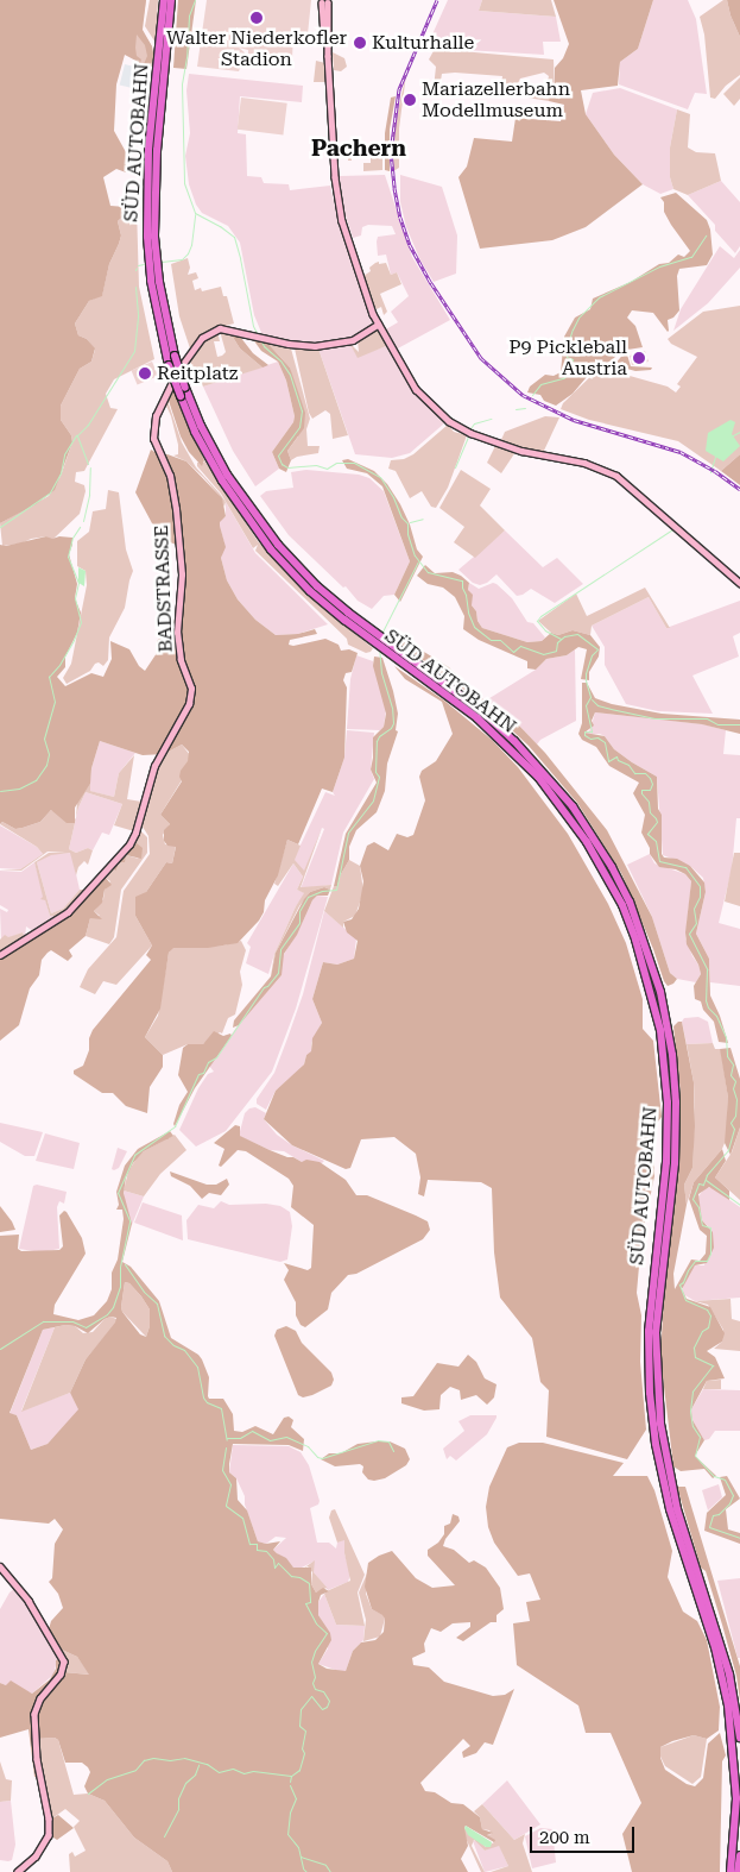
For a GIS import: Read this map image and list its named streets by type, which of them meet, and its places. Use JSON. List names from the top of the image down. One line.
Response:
{"streets":{"highway":["SÜD AUTOBAHN"],"street":["BADSTRASSE"]},"districts":["Pachern"],"places":["Walter Niederkofler Stadion","Kulturhalle","Mariazellerbahn Modellmuseum","P9 Pickleball Austria","Reitplatz"],"scale_bar":"200 m"}
